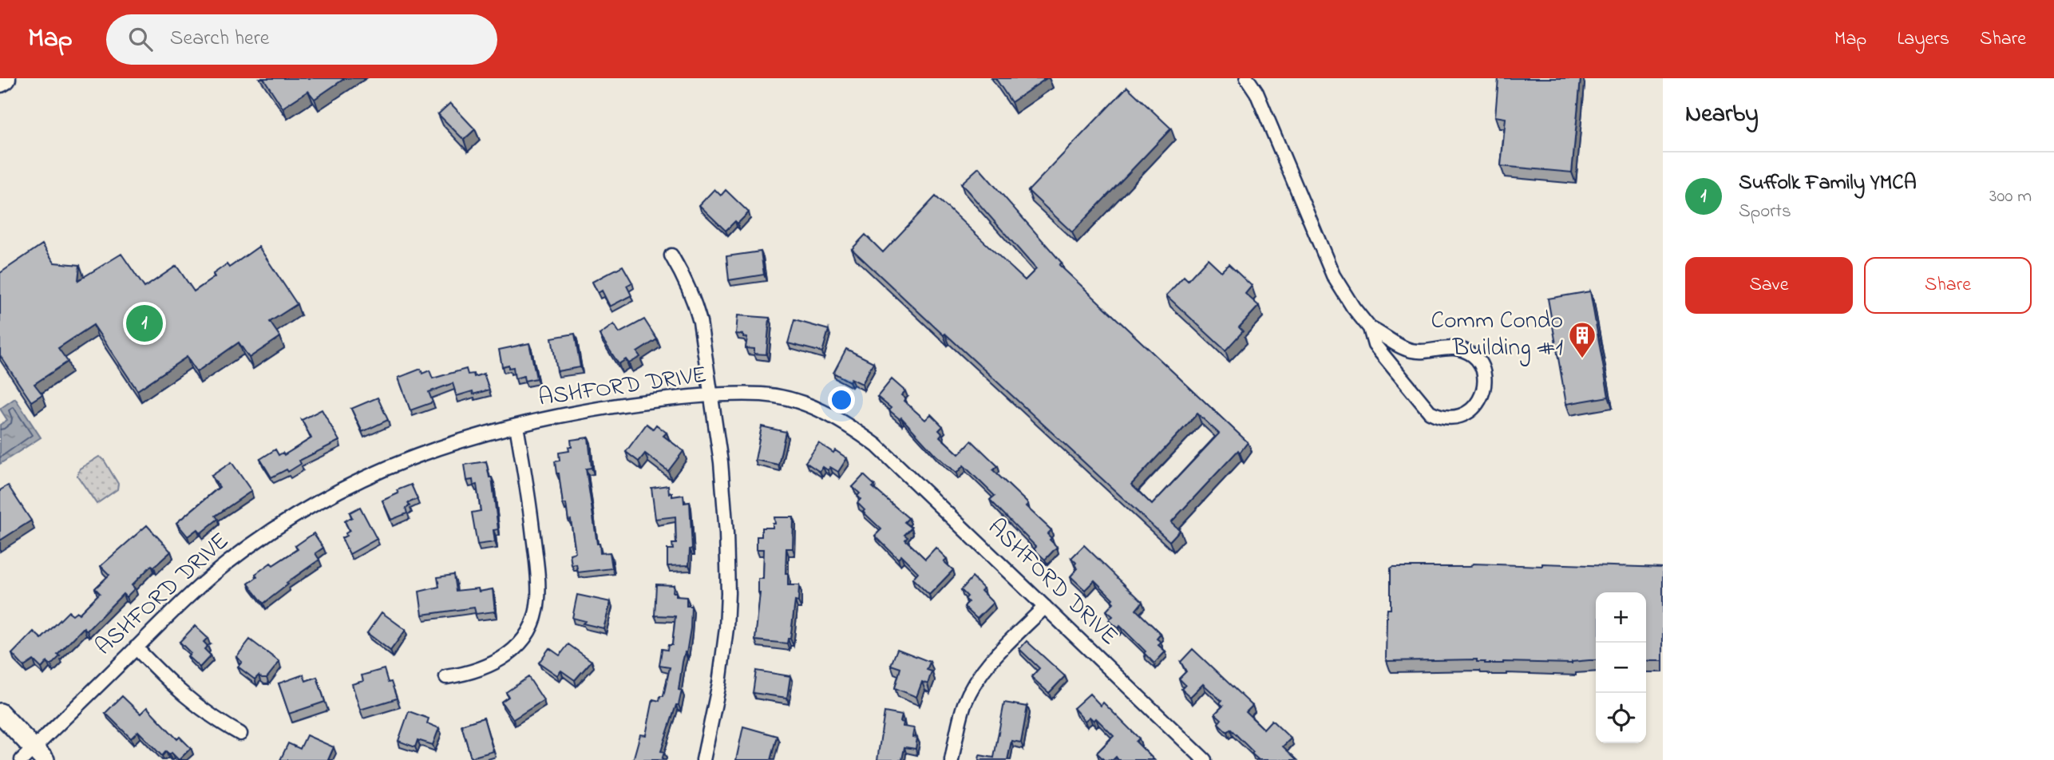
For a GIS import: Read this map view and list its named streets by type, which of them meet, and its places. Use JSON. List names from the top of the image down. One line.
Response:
{"streets":{"street":["ASHFORD DRIVE"]},"places":{"building":["Comm Condo Building #1"]},"page":{"header":"Map","search":"Search here","nav":["Map","Layers","Share"],"heading":"Nearby","list":[{"mark":"1","name":"Suffolk Family YMCA","note":"Sports","value":"300 m"}],"buttons":["Save","Share"],"pins":"1","map_buttons":["+","−"]}}
